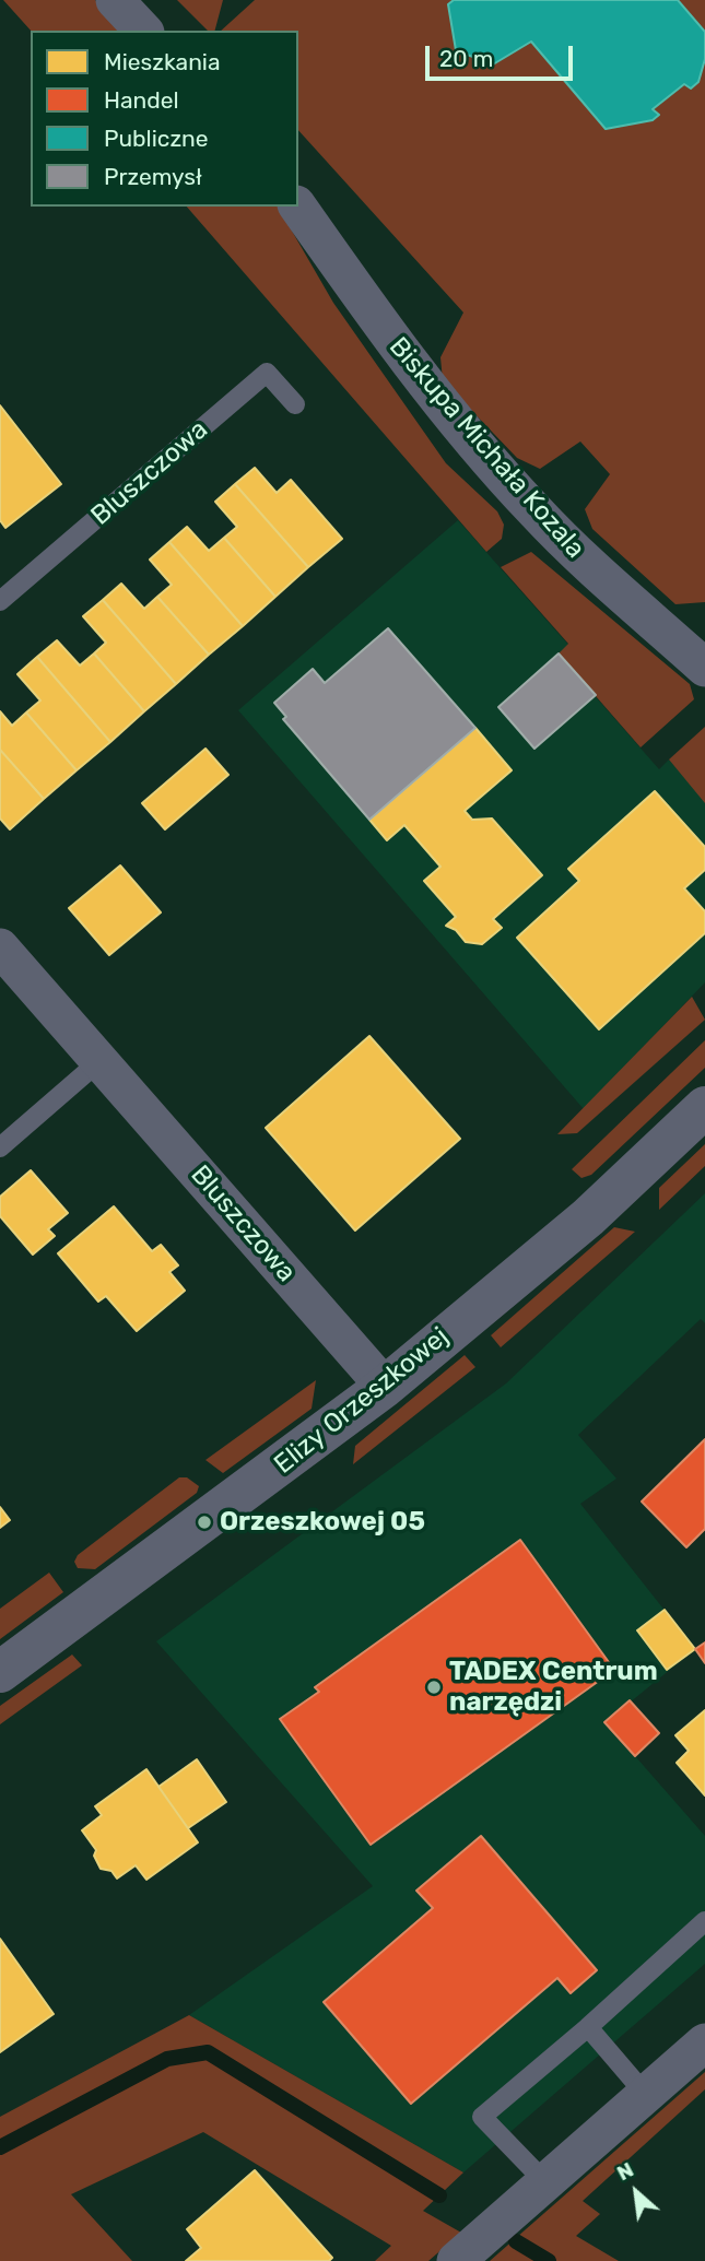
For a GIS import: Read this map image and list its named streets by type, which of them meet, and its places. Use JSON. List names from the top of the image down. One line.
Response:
{"streets":{"street":["Biskupa Michała Kozala","Bluszczowa","Elizy Orzeszkowej"]},"crossings":[["Bluszczowa","Elizy Orzeszkowej"]],"places":["Orzeszkowej 05","TADEX Centrum narzędzi"],"legend":["Mieszkania","Handel","Publiczne","Przemysł"],"scale_bar":"20 m","north":"top left"}
